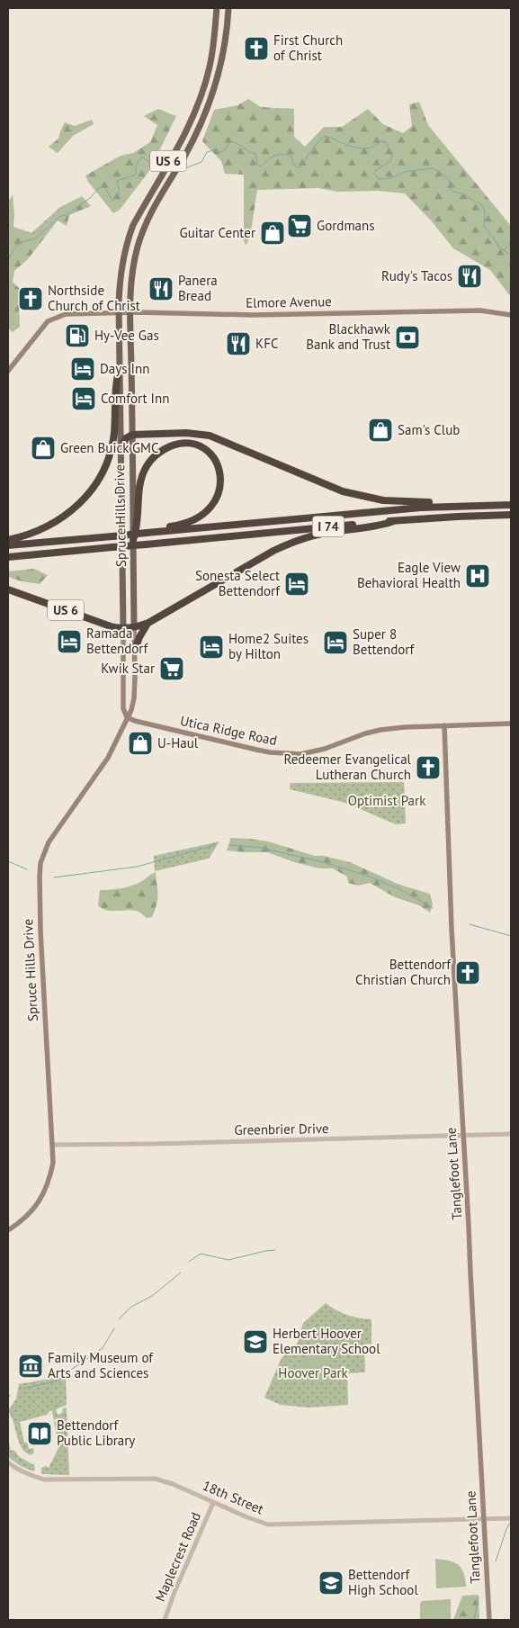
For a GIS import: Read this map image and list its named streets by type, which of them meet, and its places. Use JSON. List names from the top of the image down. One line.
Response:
{"streets":{"highway":["US 6","I 74"],"main road":["Elmore Avenue","Spruce Hills Drive","Utica Ridge Road","Tanglefoot Lane"],"street":["Greenbrier Drive","18th Street","Maplecrest Road"]},"crossings":[["US 6","Elmore Avenue"],["US 6","Spruce Hills Drive"],["Elmore Avenue","Spruce Hills Drive"],["Spruce Hills Drive","I 74"],["Spruce Hills Drive","Utica Ridge Road"],["Spruce Hills Drive","Greenbrier Drive"],["Utica Ridge Road","Tanglefoot Lane"],["Greenbrier Drive","Tanglefoot Lane"],["Tanglefoot Lane","18th Street"],["18th Street","Maplecrest Road"]],"parks":["Optimist Park","Hoover Park"],"places":{"church":["First Church of Christ","Northside Church of Christ","Redeemer Evangelical Lutheran Church","Bettendorf Christian Church"],"supermarket":["Gordmans","Kwik Star"],"shop":["Guitar Center","Sam's Club","Green Buick GMC","U-Haul"],"restaurant":["Rudy's Tacos","Panera Bread","KFC"],"fuel station":["Hy-Vee Gas"],"bank":["Blackhawk Bank and Trust"],"hotel":["Days Inn","Comfort Inn","Sonesta Select Bettendorf","Ramada Bettendorf","Super 8 Bettendorf","Home2 Suites by Hilton"],"hospital":["Eagle View Behavioral Health"],"school or university":["Herbert Hoover Elementary School","Bettendorf High School"],"museum":["Family Museum of Arts and Sciences"],"library":["Bettendorf Public Library"]}}
